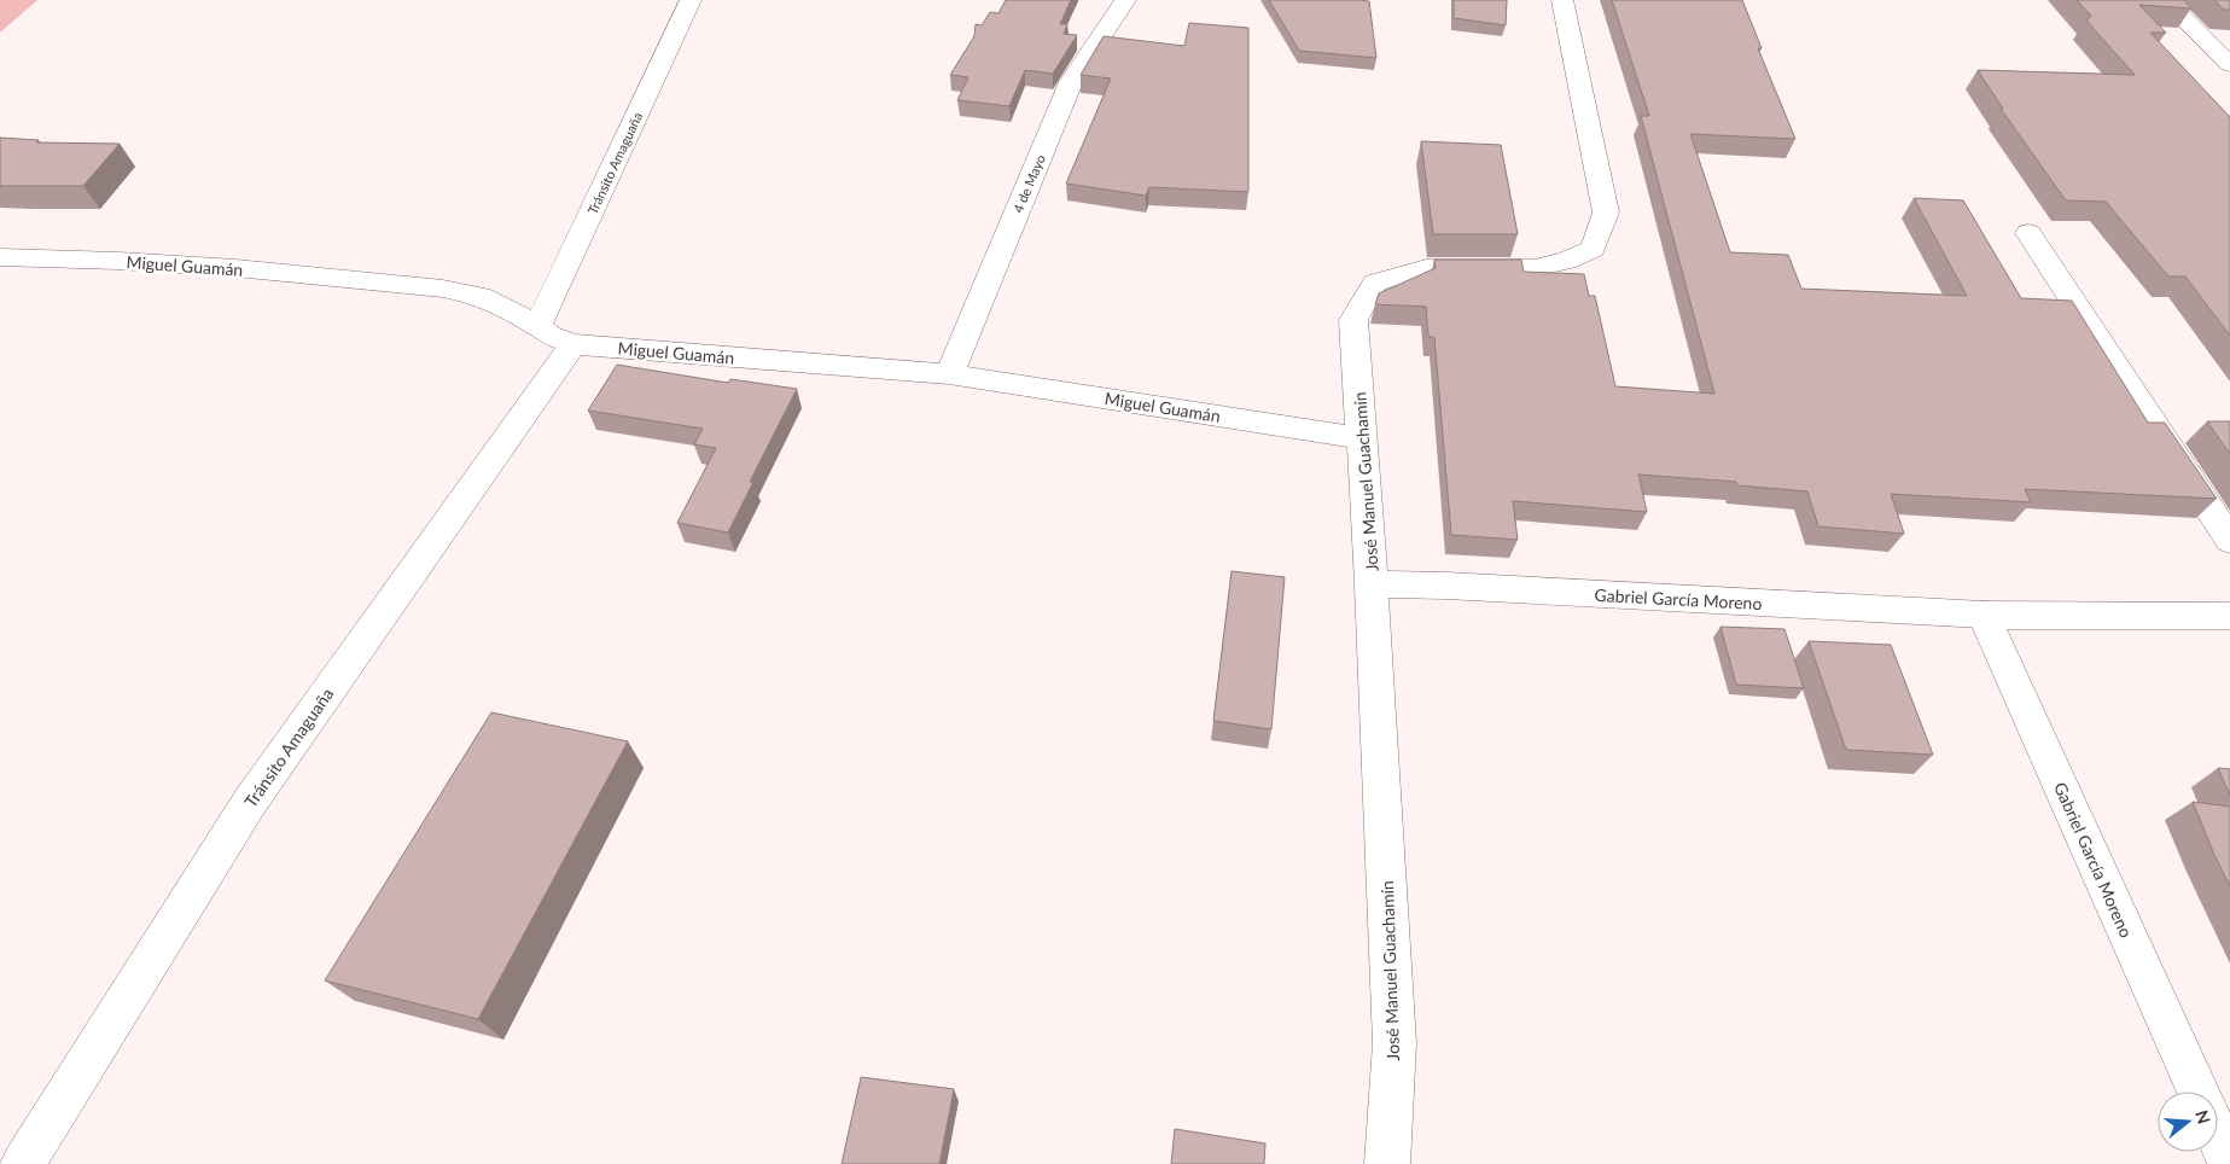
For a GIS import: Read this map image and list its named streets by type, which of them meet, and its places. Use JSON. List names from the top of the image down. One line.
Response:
{"streets":{"street":["Tránsito Amaguaña","4 de Mayo","Miguel Guamán","José Manuel Guachamín","Gabriel García Moreno"]},"crossings":[["Tránsito Amaguaña","Miguel Guamán"],["4 de Mayo","Miguel Guamán"],["Miguel Guamán","José Manuel Guachamín"],["José Manuel Guachamín","Gabriel García Moreno"]],"north":"right"}
